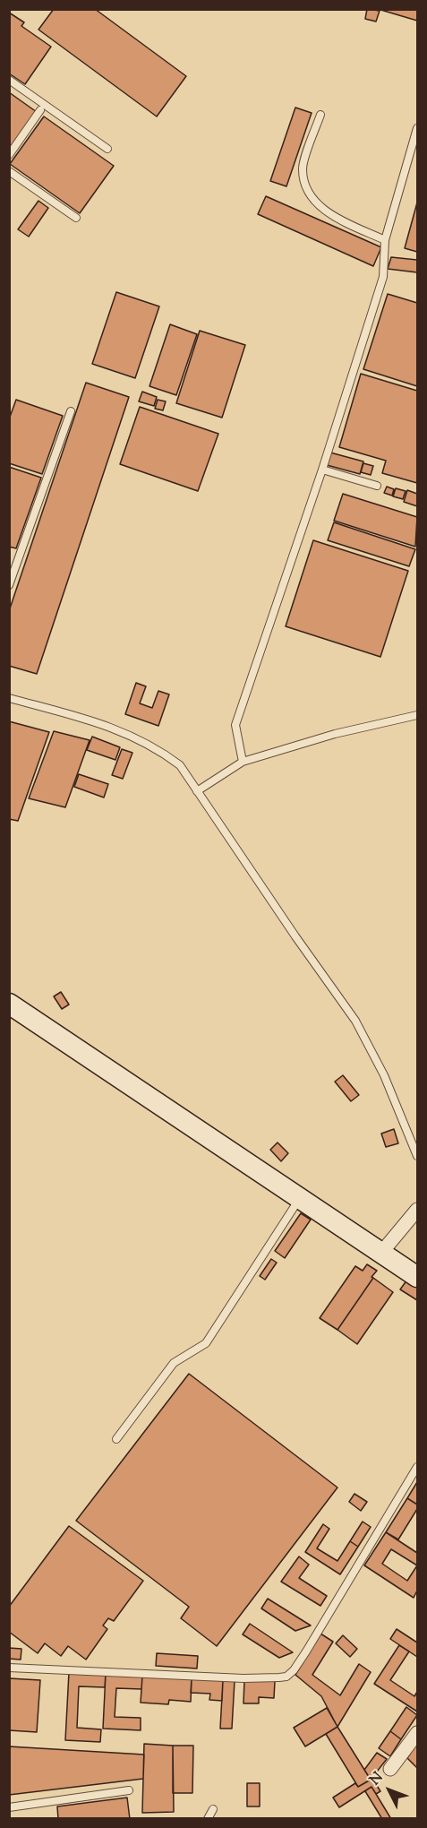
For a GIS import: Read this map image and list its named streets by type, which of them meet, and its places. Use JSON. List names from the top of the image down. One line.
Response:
{"north":"top left"}
